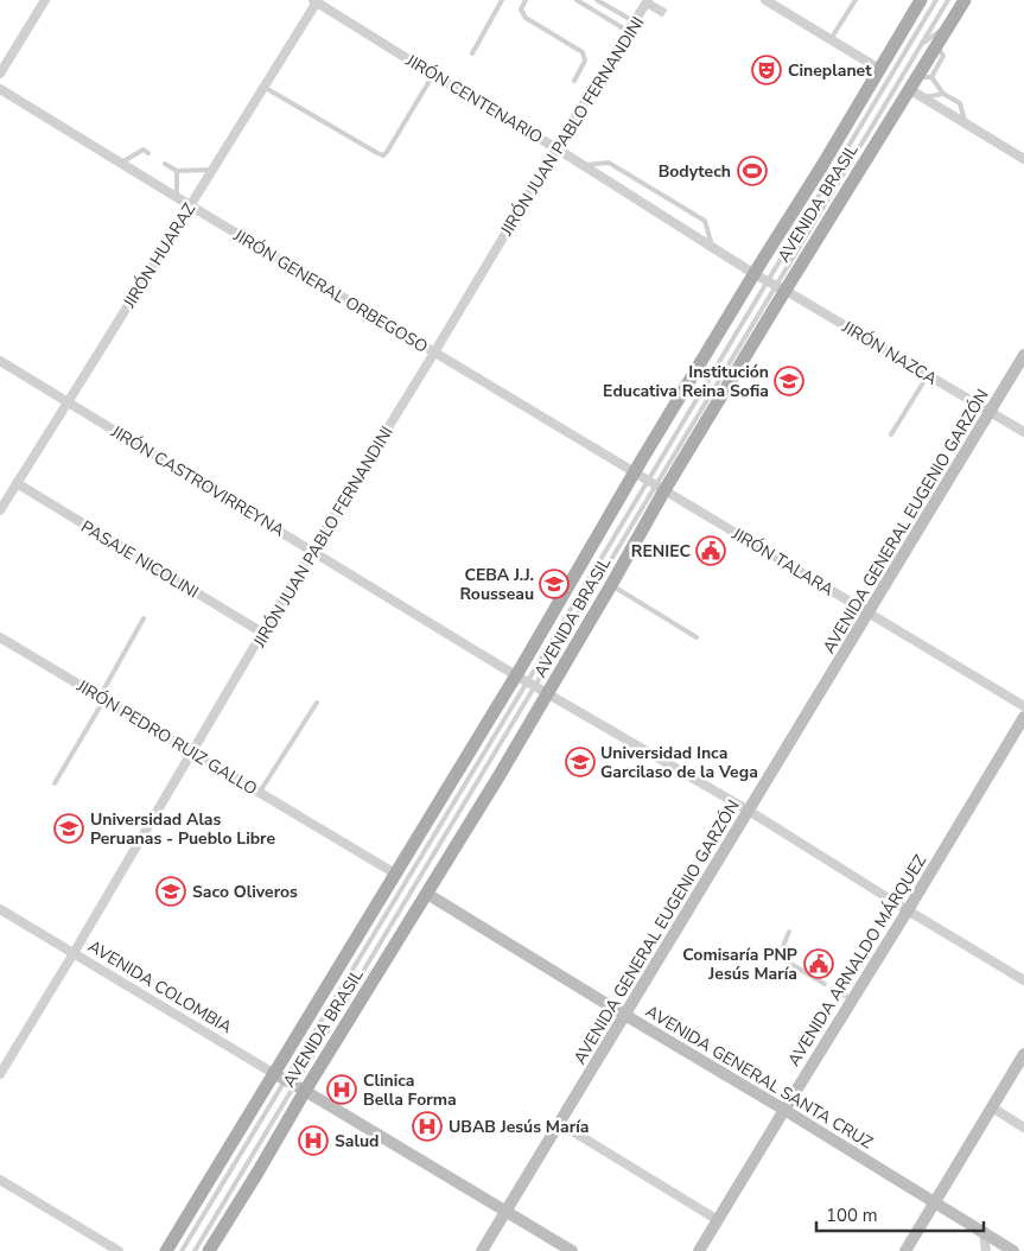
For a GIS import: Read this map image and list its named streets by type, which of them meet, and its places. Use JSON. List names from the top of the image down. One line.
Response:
{"streets":{"main road":["AVENIDA BRASIL"],"street":["JIRÓN CENTENARIO","JIRÓN JUAN PABLO FERNANDINI","JIRÓN HUARAZ","JIRÓN GENERAL ORBEGOSO","JIRÓN NAZCA","JIRÓN CASTROVIRREYNA","AVENIDA GENERAL EUGENIO GARZÓN","PASAJE NICOLINI","JIRÓN TALARA","JIRÓN PEDRO RUIZ GALLO","AVENIDA ARNALDO MÁRQUEZ","AVENIDA COLOMBIA","AVENIDA GENERAL SANTA CRUZ"]},"crossings":[["JIRÓN CENTENARIO","JIRÓN JUAN PABLO FERNANDINI"],["JIRÓN CENTENARIO","AVENIDA BRASIL"],["JIRÓN CENTENARIO","JIRÓN HUARAZ"],["JIRÓN CENTENARIO","JIRÓN NAZCA"],["JIRÓN JUAN PABLO FERNANDINI","JIRÓN GENERAL ORBEGOSO"],["JIRÓN JUAN PABLO FERNANDINI","JIRÓN CASTROVIRREYNA"],["JIRÓN JUAN PABLO FERNANDINI","PASAJE NICOLINI"],["JIRÓN JUAN PABLO FERNANDINI","JIRÓN PEDRO RUIZ GALLO"],["JIRÓN JUAN PABLO FERNANDINI","AVENIDA COLOMBIA"],["AVENIDA BRASIL","JIRÓN GENERAL ORBEGOSO"],["AVENIDA BRASIL","JIRÓN NAZCA"],["AVENIDA BRASIL","JIRÓN CASTROVIRREYNA"],["AVENIDA BRASIL","JIRÓN TALARA"],["AVENIDA BRASIL","JIRÓN PEDRO RUIZ GALLO"],["AVENIDA BRASIL","AVENIDA COLOMBIA"],["AVENIDA BRASIL","AVENIDA GENERAL SANTA CRUZ"],["JIRÓN HUARAZ","JIRÓN GENERAL ORBEGOSO"],["JIRÓN HUARAZ","JIRÓN CASTROVIRREYNA"],["JIRÓN HUARAZ","PASAJE NICOLINI"],["JIRÓN GENERAL ORBEGOSO","JIRÓN TALARA"],["JIRÓN NAZCA","AVENIDA GENERAL EUGENIO GARZÓN"],["JIRÓN CASTROVIRREYNA","AVENIDA GENERAL EUGENIO GARZÓN"],["JIRÓN CASTROVIRREYNA","AVENIDA ARNALDO MÁRQUEZ"],["AVENIDA GENERAL EUGENIO GARZÓN","JIRÓN TALARA"],["AVENIDA GENERAL EUGENIO GARZÓN","AVENIDA GENERAL SANTA CRUZ"],["AVENIDA ARNALDO MÁRQUEZ","AVENIDA GENERAL SANTA CRUZ"]],"places":{"theatre":["Cineplanet"],"sports":["Bodytech"],"school or university":["Institución Educativa Reina Sofia","CEBA J.J. Rousseau","Universidad Inca Garcilaso de la Vega","Universidad Alas Peruanas - Pueblo Libre","Saco Oliveros"],"public building":["RENIEC","Comisaría PNP Jesús María"],"hospital":["Clinica Bella Forma","UBAB Jesús María","Salud"]},"scale_bar":"100 m"}
